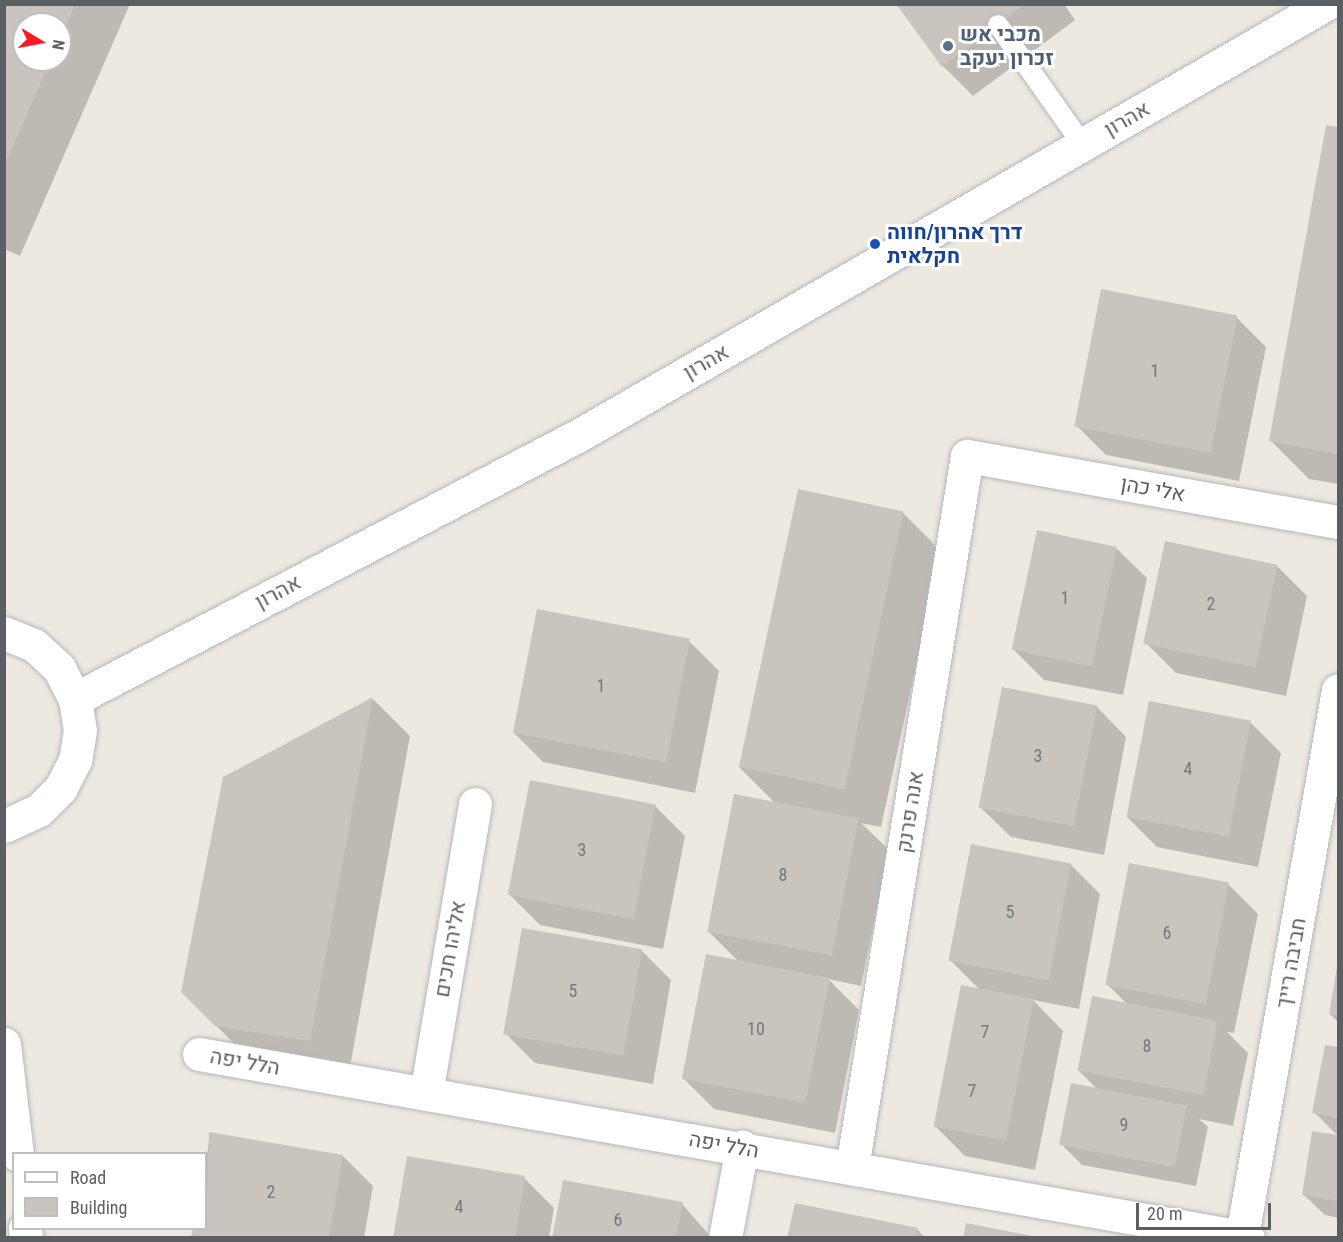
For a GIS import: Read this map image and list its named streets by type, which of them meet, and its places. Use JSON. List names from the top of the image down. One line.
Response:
{"streets":{"street":["אהרון","אלי כהן","אנה פרנק","אליהו חכים","חביבה רייך","הלל יפה"]},"crossings":[["אלי כהן","אנה פרנק"],["אנה פרנק","הלל יפה"],["אליהו חכים","הלל יפה"],["חביבה רייך","הלל יפה"]],"places":["מכבי אש זכרון יעקב","דרך אהרון/חווה חקלאית"],"house_numbers":["1","1","2","1","3","4","3","8","5","6","5","10","7","8","7","9","2","4","6"],"legend":["Road","Building"],"scale_bar":"20 m","north":"right"}
